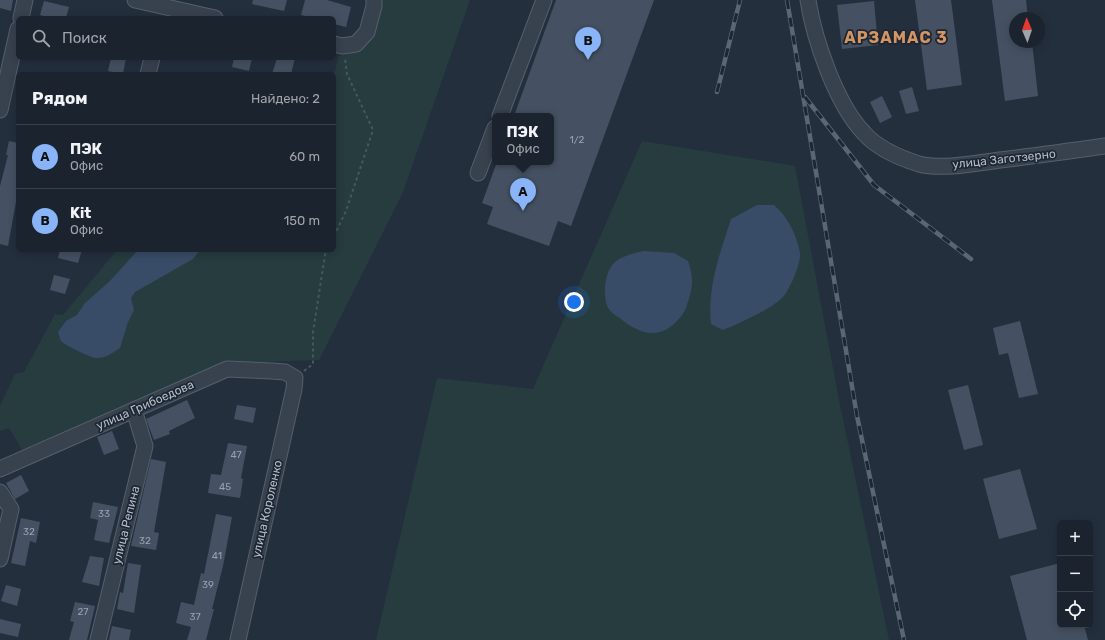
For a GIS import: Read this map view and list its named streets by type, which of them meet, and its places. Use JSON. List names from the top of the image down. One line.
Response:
{"streets":{"street":["улица Заготзерно","улица Грибоедова","улица Короленко","улица Репина"]},"crossings":[["улица Грибоедова","улица Короленко"],["улица Грибоедова","улица Репина"]],"districts":["АРЗАМАС 3"],"house_numbers":["1/2","47","45","33","32","32","41","39","27","37"],"north":"top","page":{"search":"Поиск","pins":["B","A"],"heading":["Рядом","Найдено: 2"],"popup":["ПЭК","Офис"],"list":[{"mark":"A","name":"ПЭК","note":"Офис","value":"60 m"},{"mark":"B","name":"Kit","note":"Офис","value":"150 m"}],"map_buttons":["+","−"]}}
